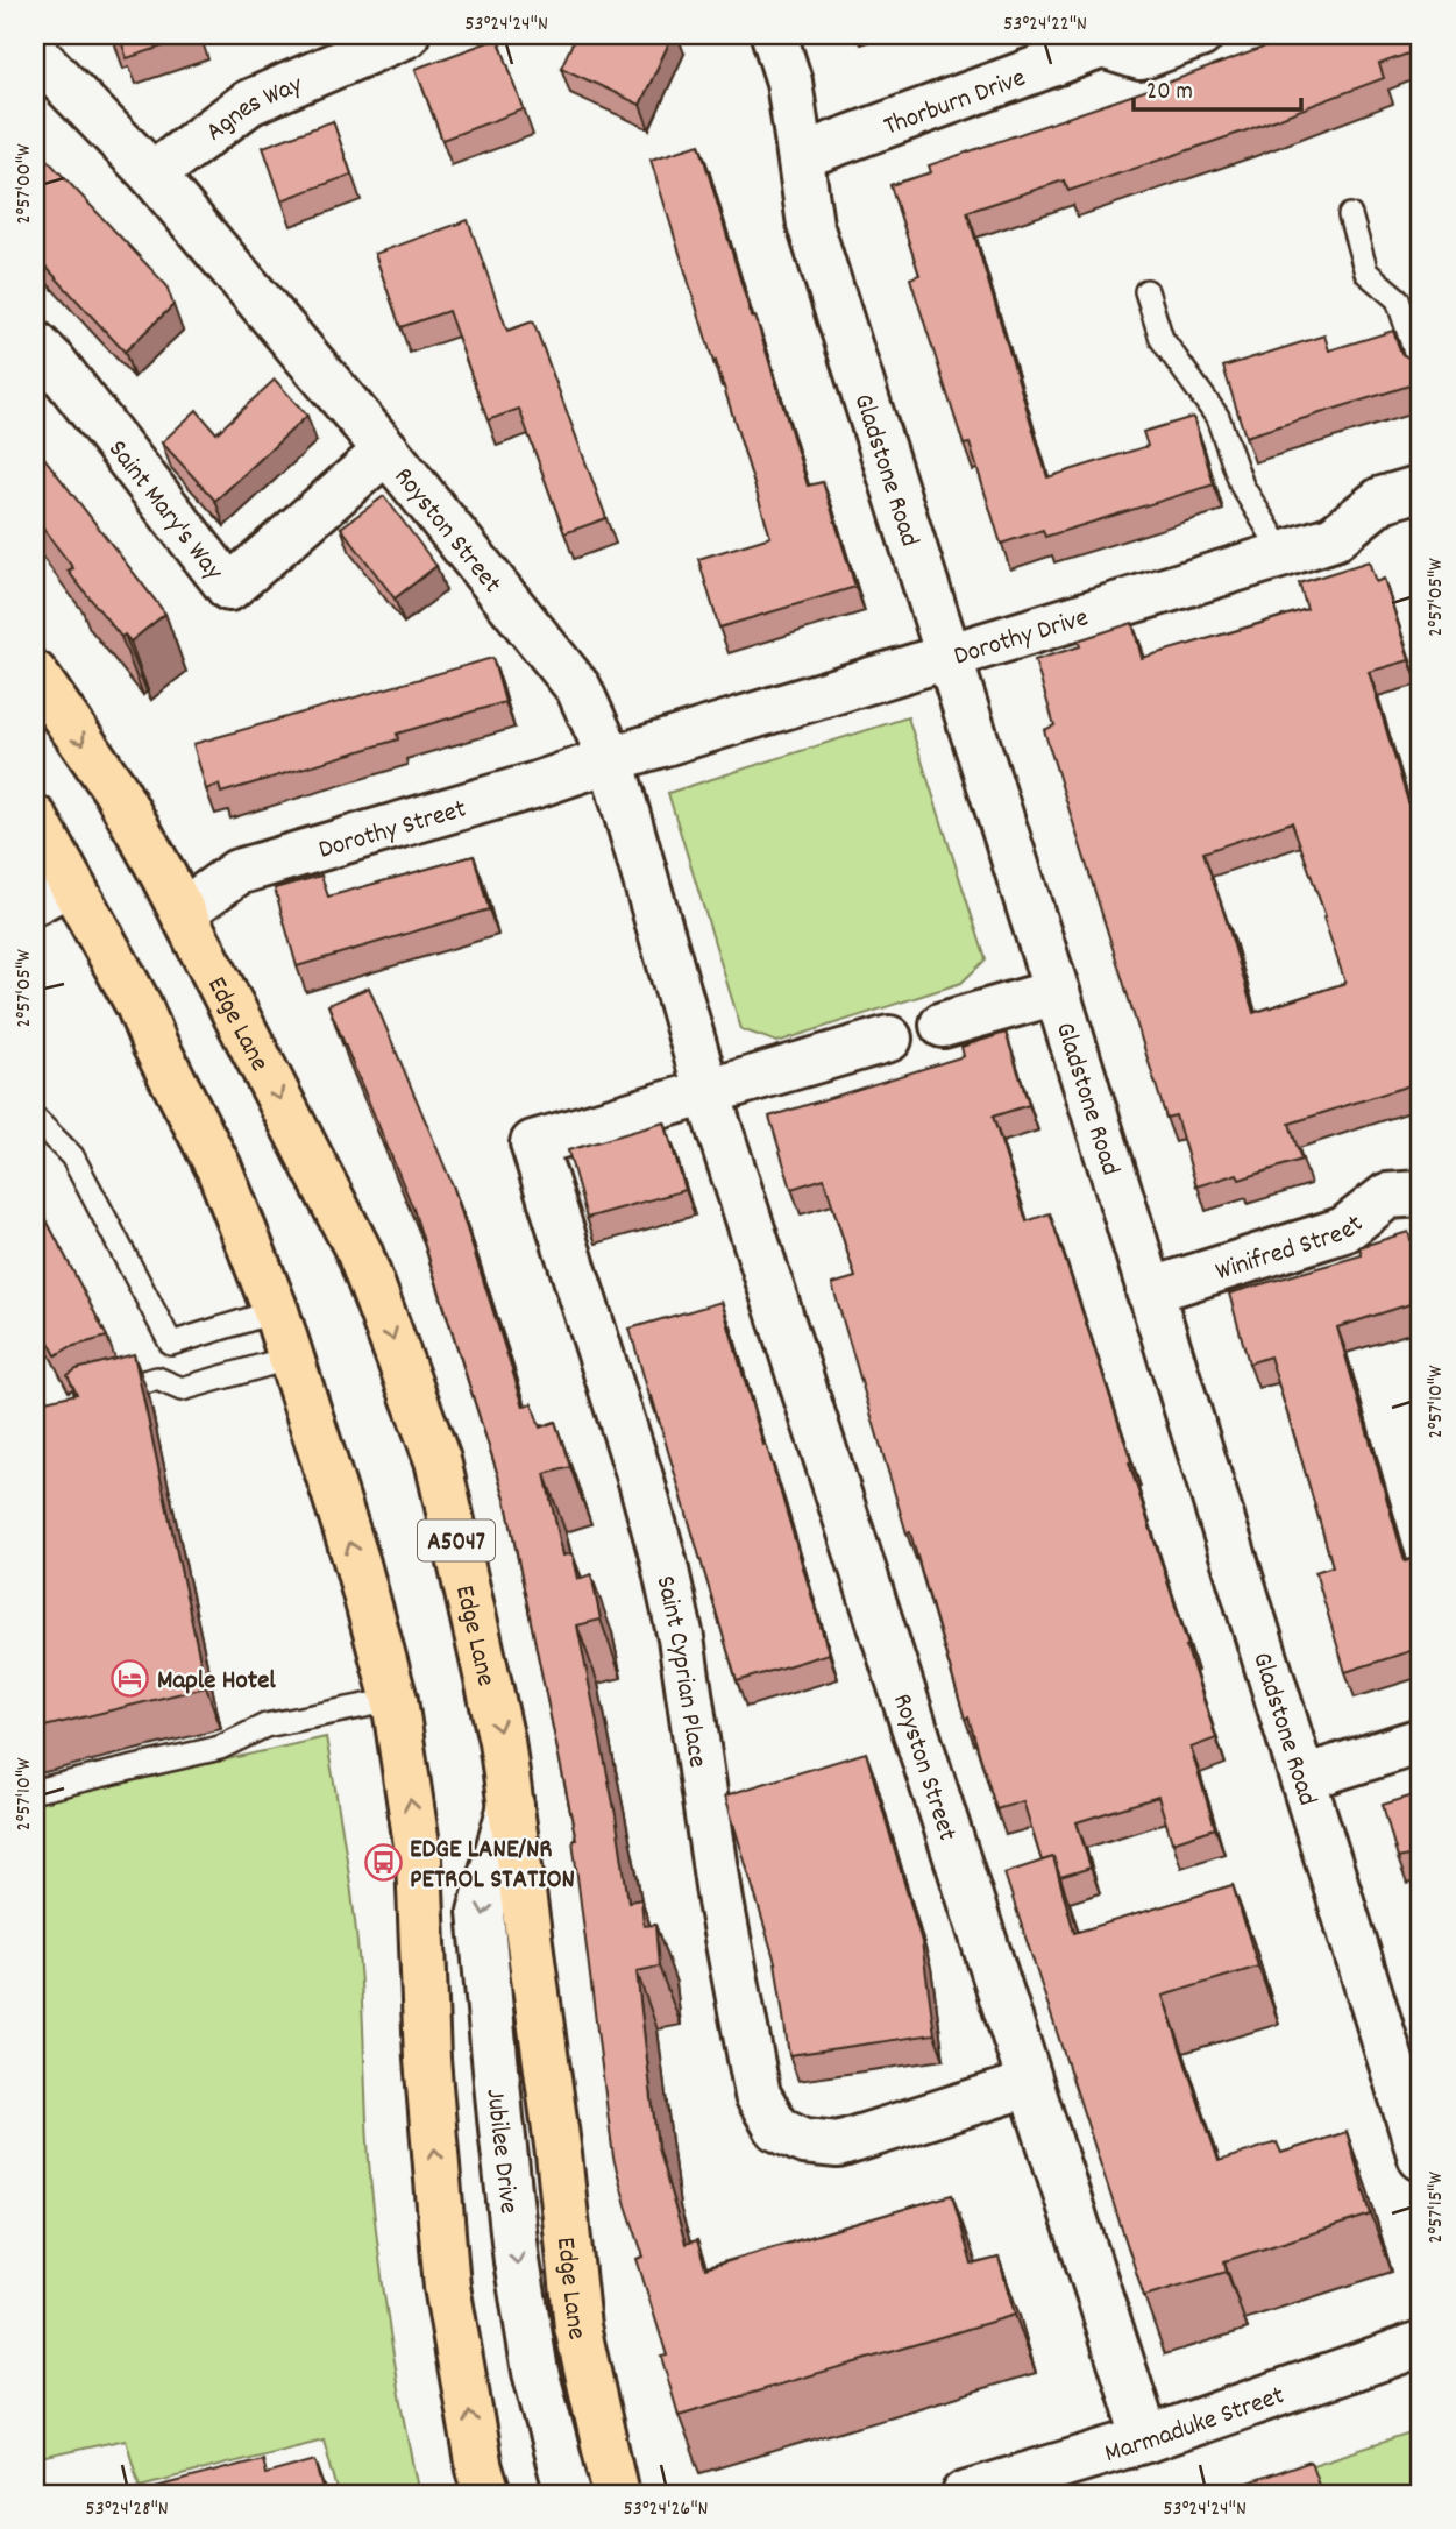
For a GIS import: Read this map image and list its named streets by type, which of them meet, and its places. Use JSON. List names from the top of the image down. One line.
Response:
{"streets":{"highway":["Edge Lane","A5047"],"street":["Thorburn Drive","Agnes Way","Gladstone Road","Saint Mary's Way","Royston Street","Dorothy Drive","Dorothy Street","Winifred Street","Saint Cyprian Place","Jubilee Drive","Marmaduke Street"]},"crossings":[["Thorburn Drive","Gladstone Road"],["Agnes Way","Royston Street"],["Gladstone Road","Dorothy Drive"],["Gladstone Road","Winifred Street"],["Saint Mary's Way","Royston Street"],["Royston Street","Dorothy Drive"],["Royston Street","Dorothy Street"],["Royston Street","Saint Cyprian Place"],["Royston Street","Marmaduke Street"],["Dorothy Drive","Dorothy Street"],["Dorothy Street","Edge Lane"],["Edge Lane","Jubilee Drive"]],"one_way":["Jubilee Drive"],"places":{"hotel":["Maple Hotel"],"bus stop":["EDGE LANE/NR PETROL STATION"]},"scale_bar":"20 m","coordinates":["53°24'24\"N","53°24'22\"N","2°57'00\"W","2°57'05\"W","2°57'10\"W","2°57'15\"W","53°24'28\"N","53°24'26\"N"]}
